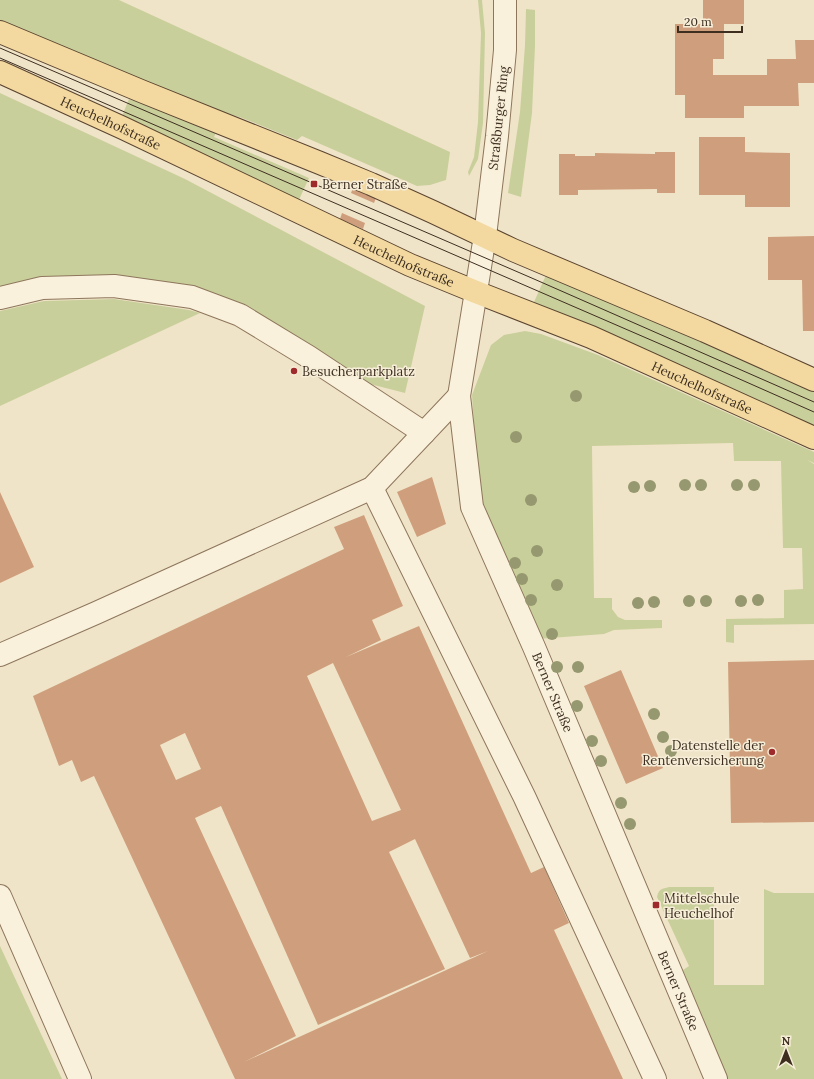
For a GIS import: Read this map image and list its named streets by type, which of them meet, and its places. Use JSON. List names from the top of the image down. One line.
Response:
{"streets":{"main road":["Heuchelhofstraße"],"street":["Straßburger Ring","Berner Straße"]},"crossings":[["Straßburger Ring","Heuchelhofstraße"],["Straßburger Ring","Berner Straße"],["Heuchelhofstraße","Berner Straße"]],"places":{"transit":["Berner Straße","Mittelschule Heuchelhof"],"other":["Besucherparkplatz","Datenstelle der Rentenversicherung"]},"scale_bar":"20 m","north":"top"}
